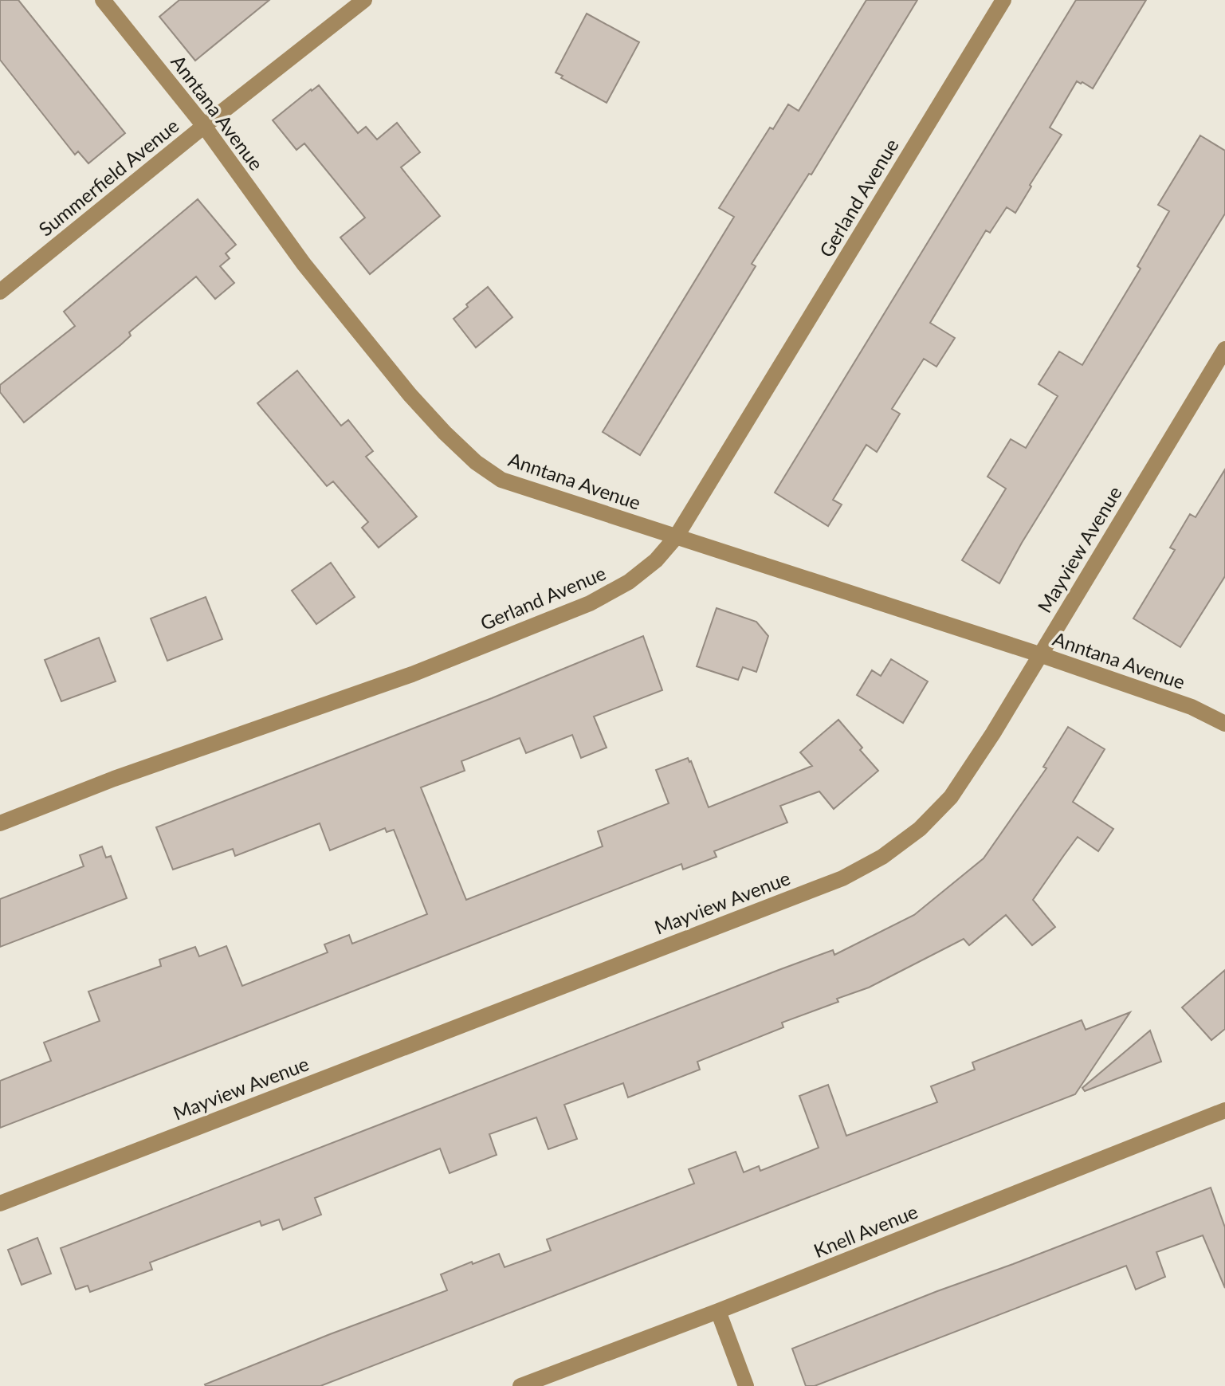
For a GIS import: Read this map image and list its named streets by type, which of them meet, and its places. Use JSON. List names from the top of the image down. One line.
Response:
{"streets":{"street":["Anntana Avenue","Summerfield Avenue","Gerland Avenue","Mayview Avenue","Knell Avenue"]},"crossings":[["Anntana Avenue","Summerfield Avenue"],["Anntana Avenue","Gerland Avenue"],["Anntana Avenue","Mayview Avenue"]]}
